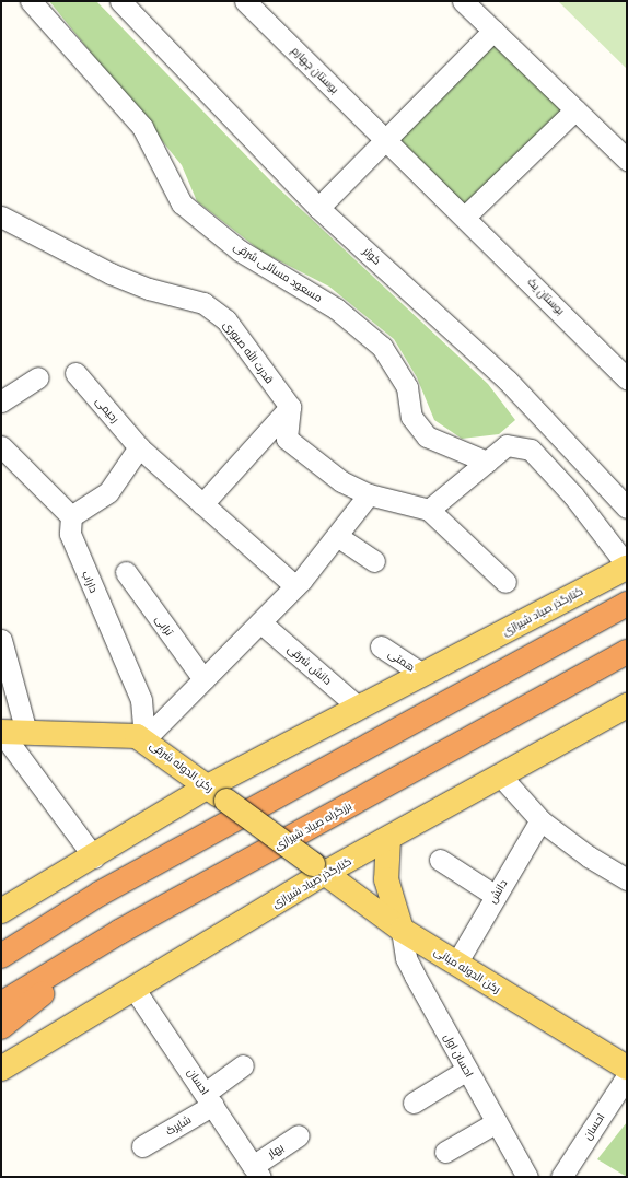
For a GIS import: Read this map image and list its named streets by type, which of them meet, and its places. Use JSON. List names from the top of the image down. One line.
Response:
{"streets":{"highway":["بزرگراه صیاد شیرازی"],"main road":["کنارگذر صیاد شیرازی","رکن الدوله شرقی","رکن الدوله میانی"],"street":["بوستان چهارم","کوثر","مسعود مسائلی شرقی","بوستان یک","قدرت الله صبوری","رحیمی","داراب","ترابی","همتی","دانش شرقی","دانش","احسان اول","احسان","شاپرک","بهار"]},"crossings":[["بوستان چهارم","بوستان یک"],["داراب","رکن الدوله شرقی"],["کنارگذر صیاد شیرازی","همتی"],["کنارگذر صیاد شیرازی","دانش شرقی"],["کنارگذر صیاد شیرازی","رکن الدوله شرقی"],["کنارگذر صیاد شیرازی","رکن الدوله میانی"],["کنارگذر صیاد شیرازی","احسان"],["رکن الدوله شرقی","رکن الدوله میانی"],["دانش","رکن الدوله میانی"],["رکن الدوله میانی","احسان اول"],["احسان","شاپرک"],["احسان","بهار"]]}
